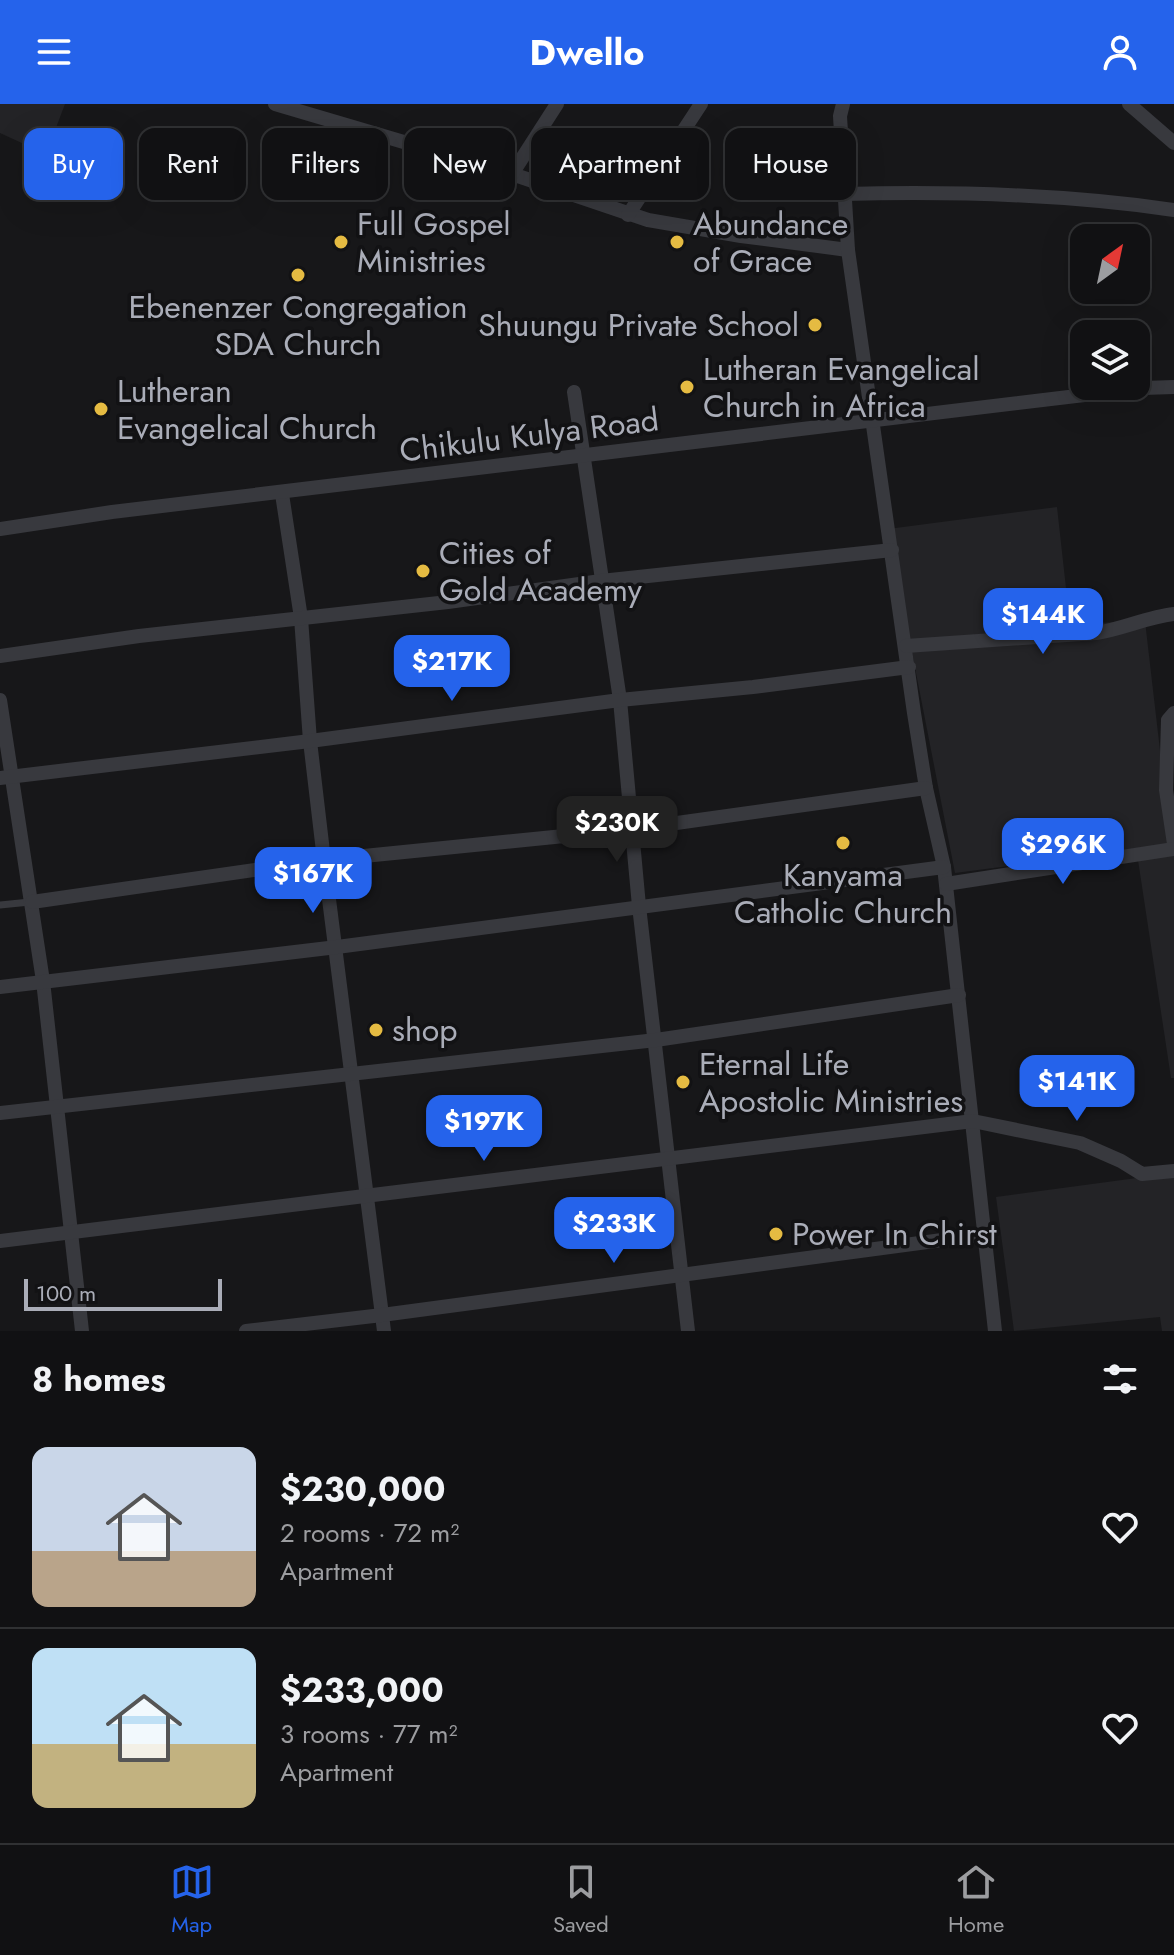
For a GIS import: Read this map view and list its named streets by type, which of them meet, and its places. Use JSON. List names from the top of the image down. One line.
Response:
{"streets":{"street":["Chikulu Kulya Road"]},"places":["Full Gospel Ministries","Abundance of Grace","Ebenenzer Congregation SDA Church","Shuungu Private School","Lutheran Evangelical Church in Africa","Lutheran Evangelical Church","Cities of Gold Academy","Kanyama Catholic Church","shop","Eternal Life Apostolic Ministries","Power In Chirst"],"scale_bar":"100 m","north":"top right","page":{"header":"Dwello","chip":["Buy","Rent","Filters","New","Apartment","House"],"price":["$144K","$217K","$230K","$296K","$167K","$141K","$197K","$233K"],"scale":"100 m","heading":"8 homes","list":[{"name":"$230,000","note":"2 rooms · 72 m² · Apartment"},{"name":"$233,000","note":"3 rooms · 77 m² · Apartment"}],"tabs":["Map","Saved","Home"]}}
